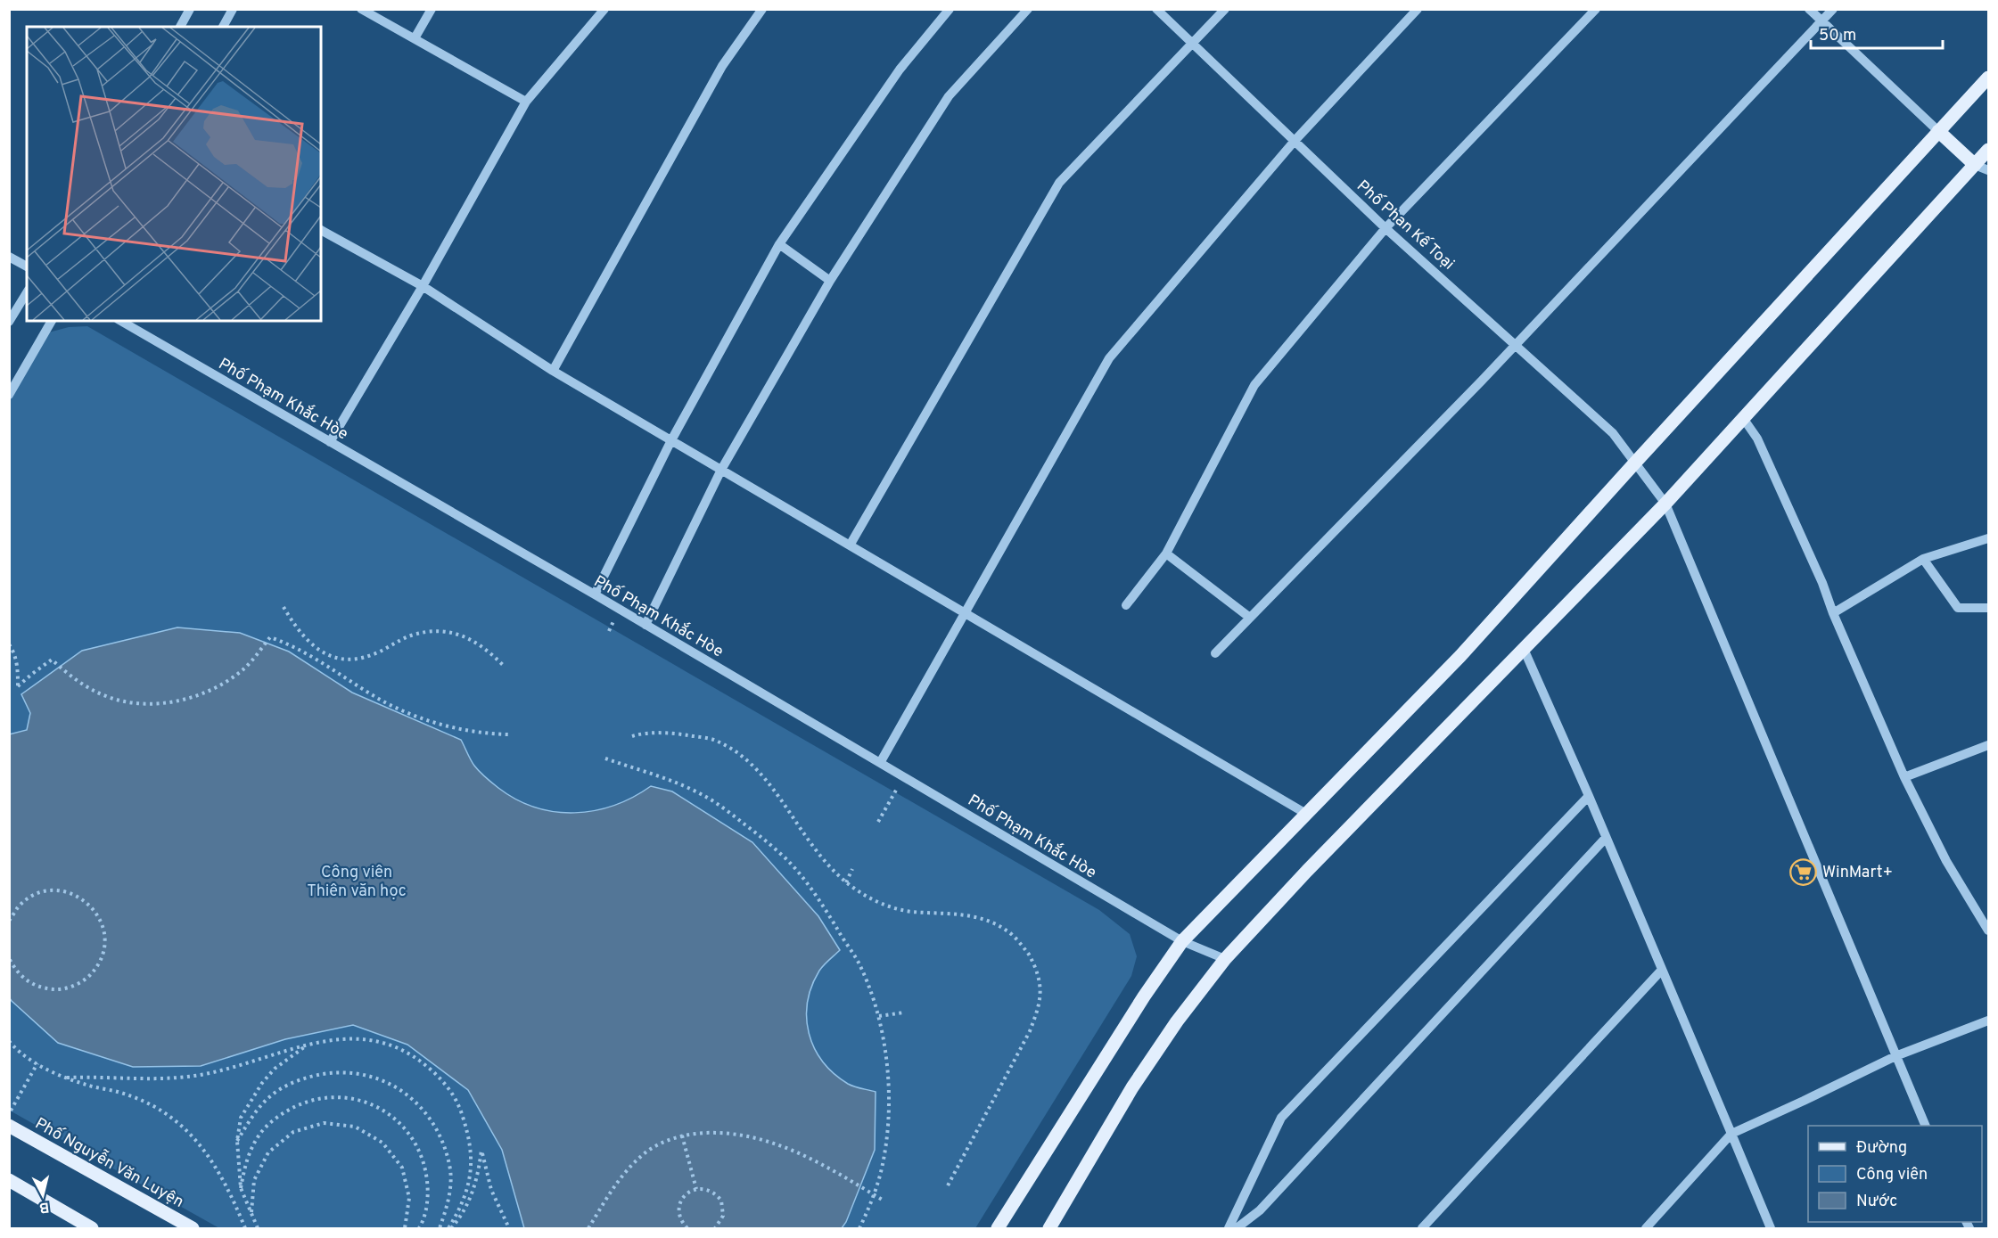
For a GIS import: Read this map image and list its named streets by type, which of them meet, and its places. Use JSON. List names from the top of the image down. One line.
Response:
{"streets":{"main road":["Phố Nguyễn Văn Luyện"],"street":["Phố Phan Kế Toại","Phố Phạm Khắc Hòe"]},"parks":["Công viên Thiên văn học"],"places":{"supermarket":["WinMart+"]},"legend":["Đường","Công viên","Nước"],"scale_bar":"50 m","north":"bottom"}
